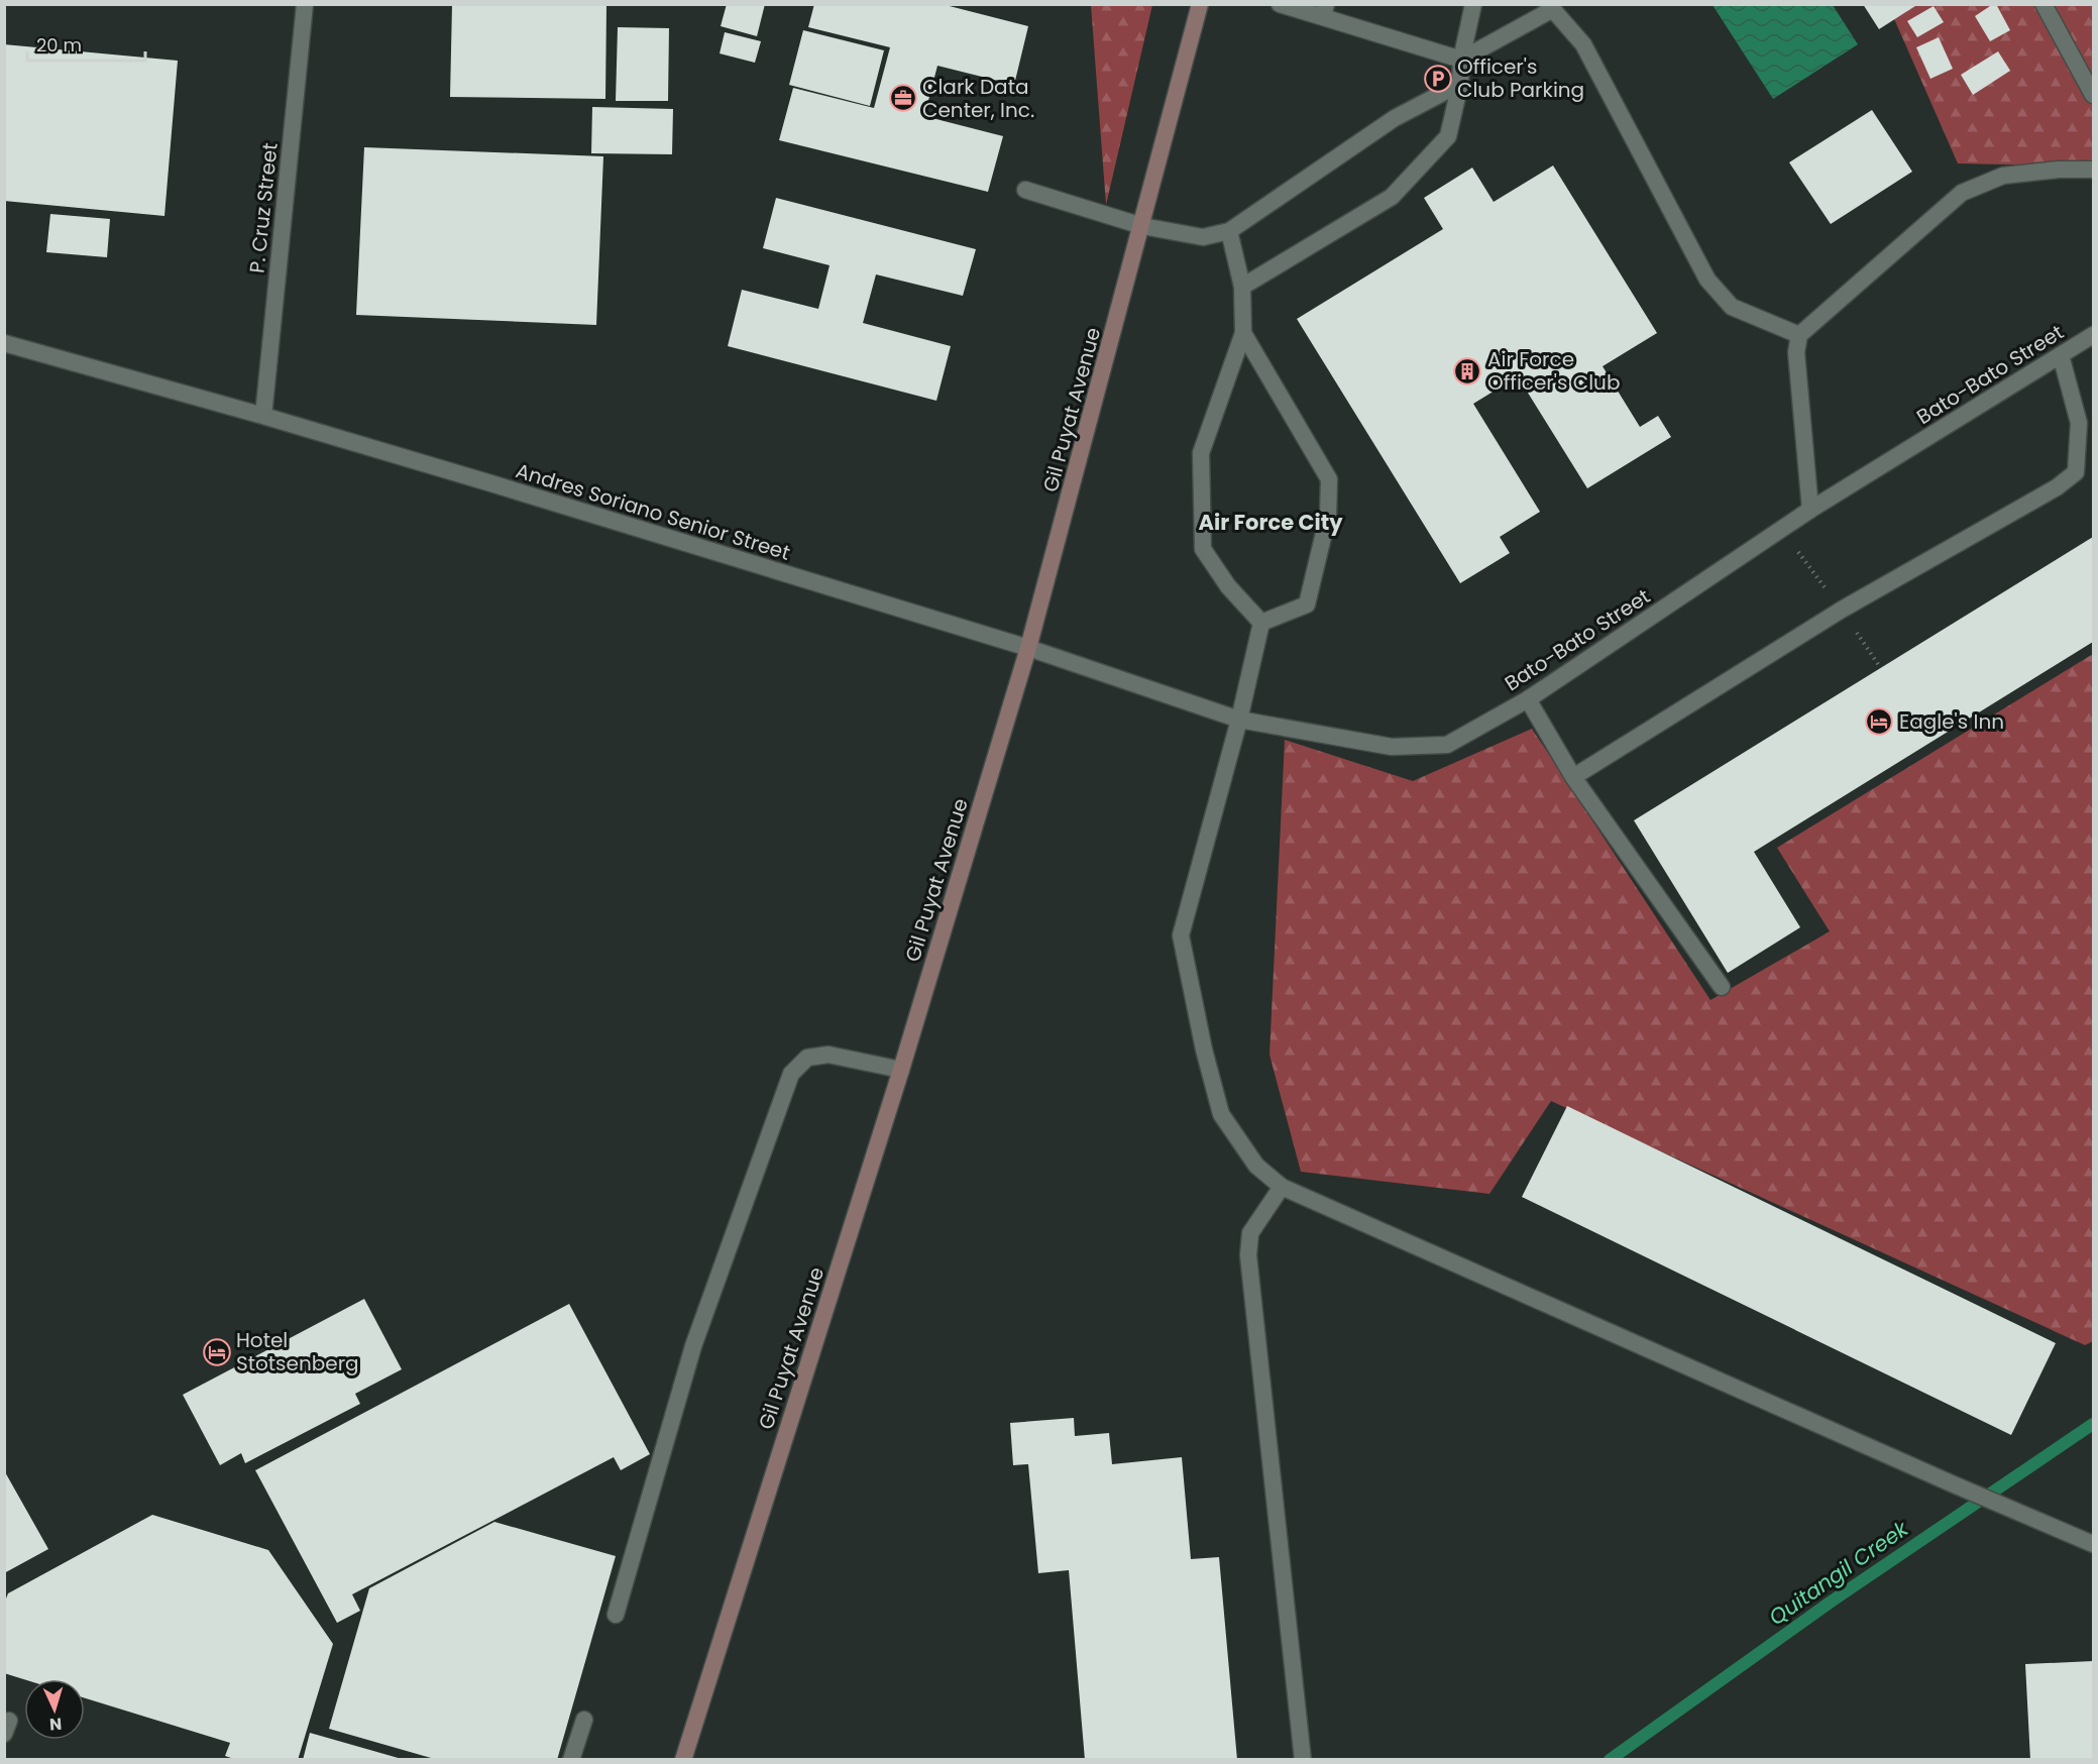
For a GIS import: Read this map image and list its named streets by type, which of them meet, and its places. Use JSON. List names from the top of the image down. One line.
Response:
{"streets":{"main road":["Gil Puyat Avenue"],"street":["P. Cruz Street","Bato-Bato Street","Andres Soriano Senior Street"]},"crossings":[["P. Cruz Street","Andres Soriano Senior Street"],["Bato-Bato Street","Gil Puyat Avenue"],["Bato-Bato Street","Andres Soriano Senior Street"],["Gil Puyat Avenue","Andres Soriano Senior Street"]],"districts":["Air Force City"],"water":["Quitangil Creek"],"places":{"parking":["Officer's Club Parking"],"office":["Clark Data Center, Inc."],"building":["Air Force Officer's Club"],"hotel":["Eagle's Inn","Hotel Stotsenberg"]},"scale_bar":"20 m","north":"bottom"}
